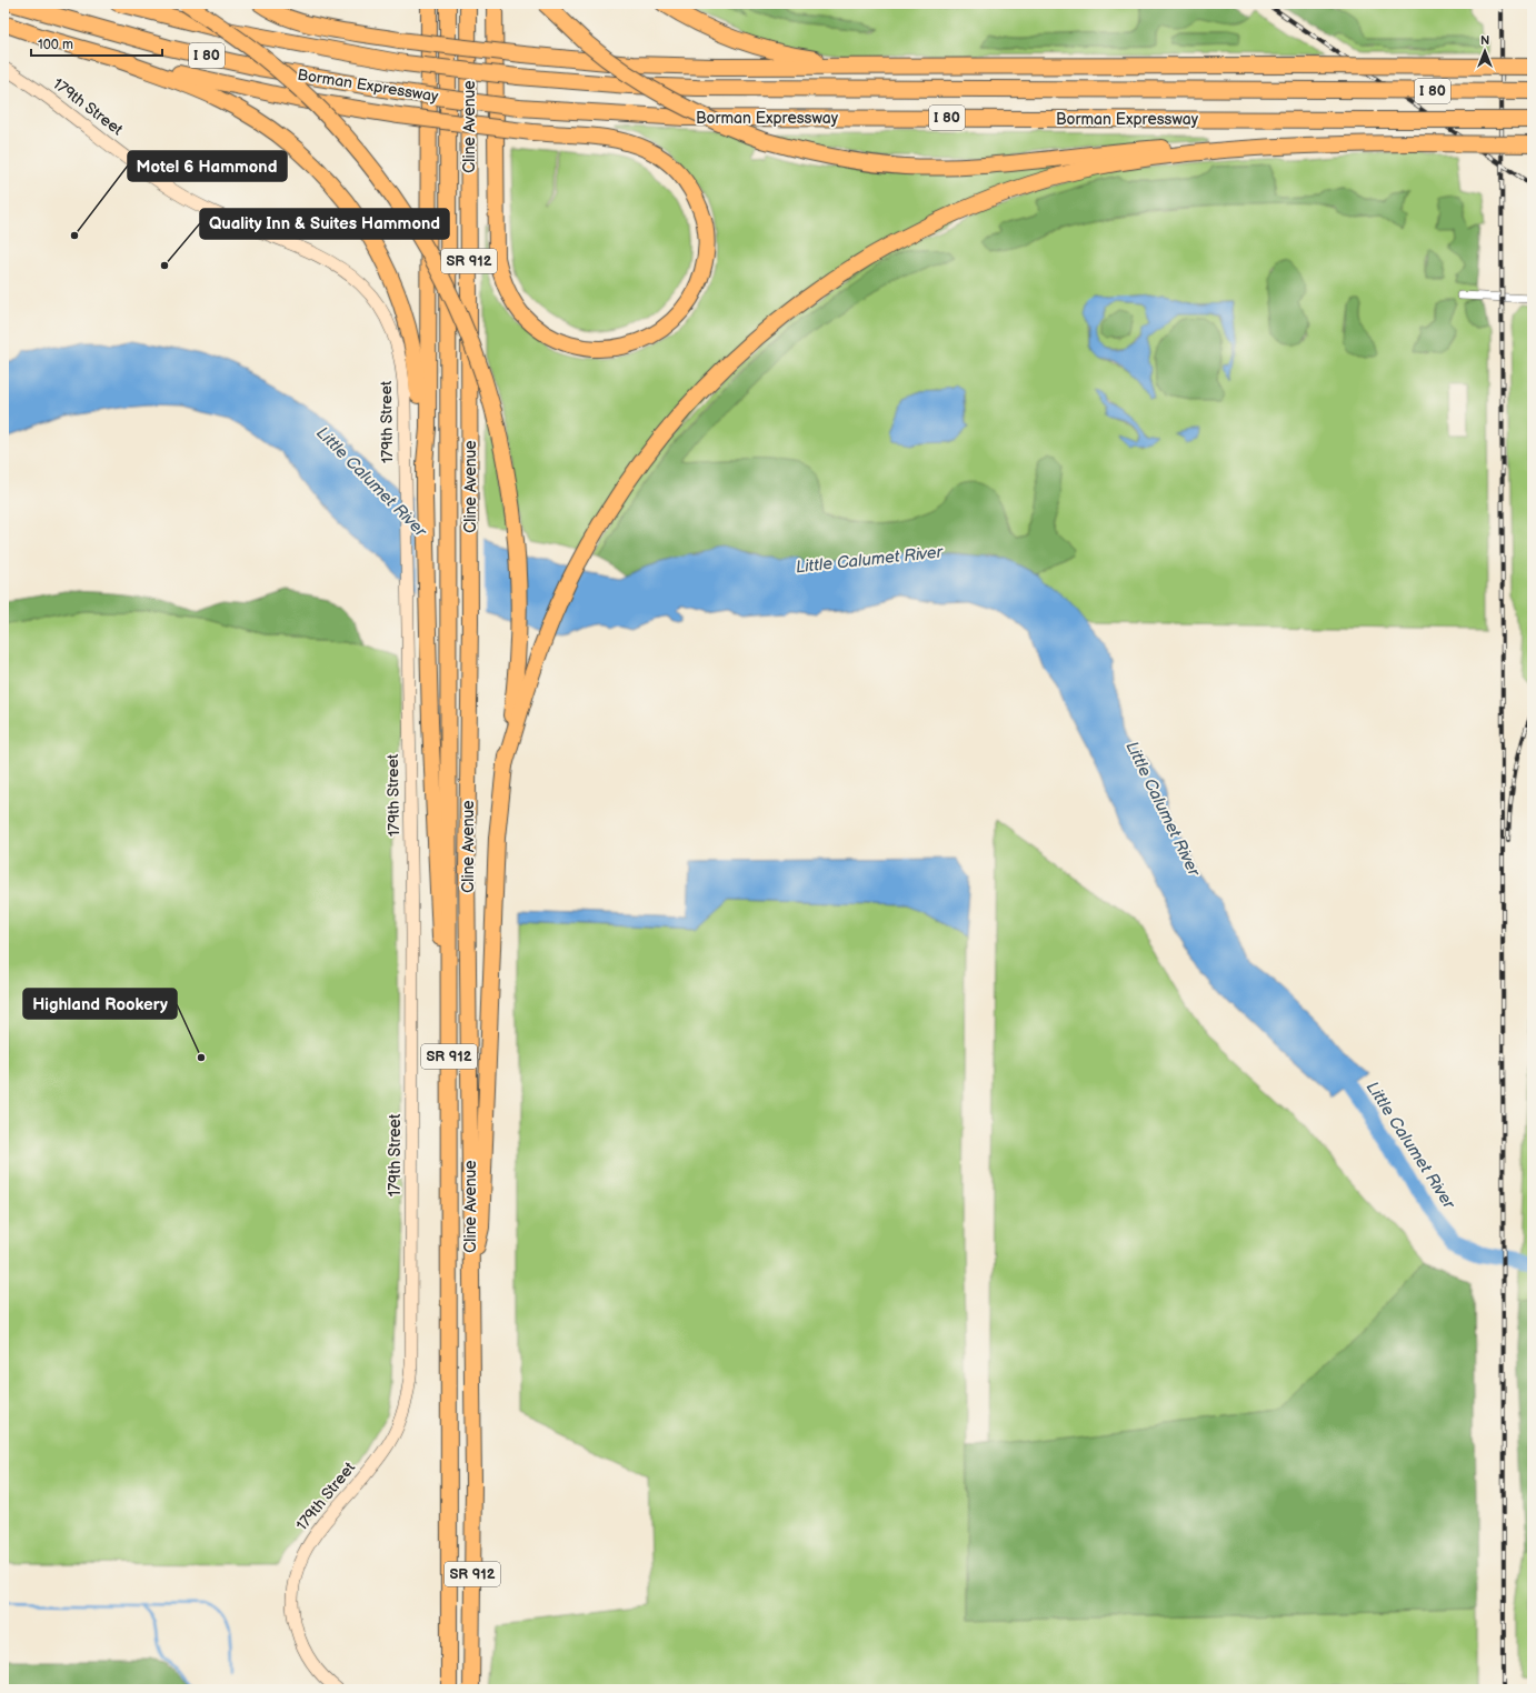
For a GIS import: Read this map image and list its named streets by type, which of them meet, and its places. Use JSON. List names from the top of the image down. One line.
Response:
{"streets":{"highway":["I 80","Borman Expressway","Cline Avenue","SR 912"],"street":["179th Street"]},"water":["Little Calumet River"],"places":["Motel 6 Hammond","Quality Inn & Suites Hammond","Highland Rookery"],"scale_bar":"100 m","north":"top"}
